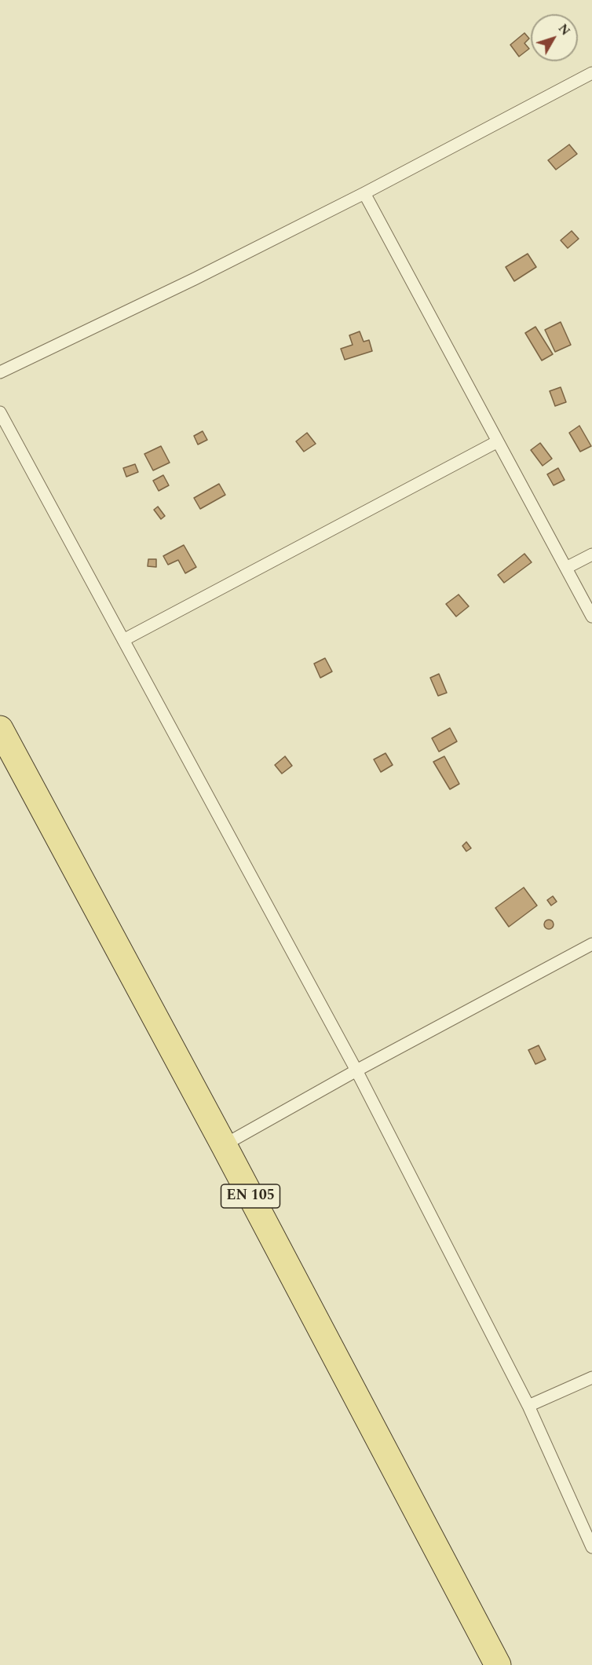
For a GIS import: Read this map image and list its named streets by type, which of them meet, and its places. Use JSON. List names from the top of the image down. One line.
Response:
{"streets":{"main road":["EN 105"]},"north":"top right"}
